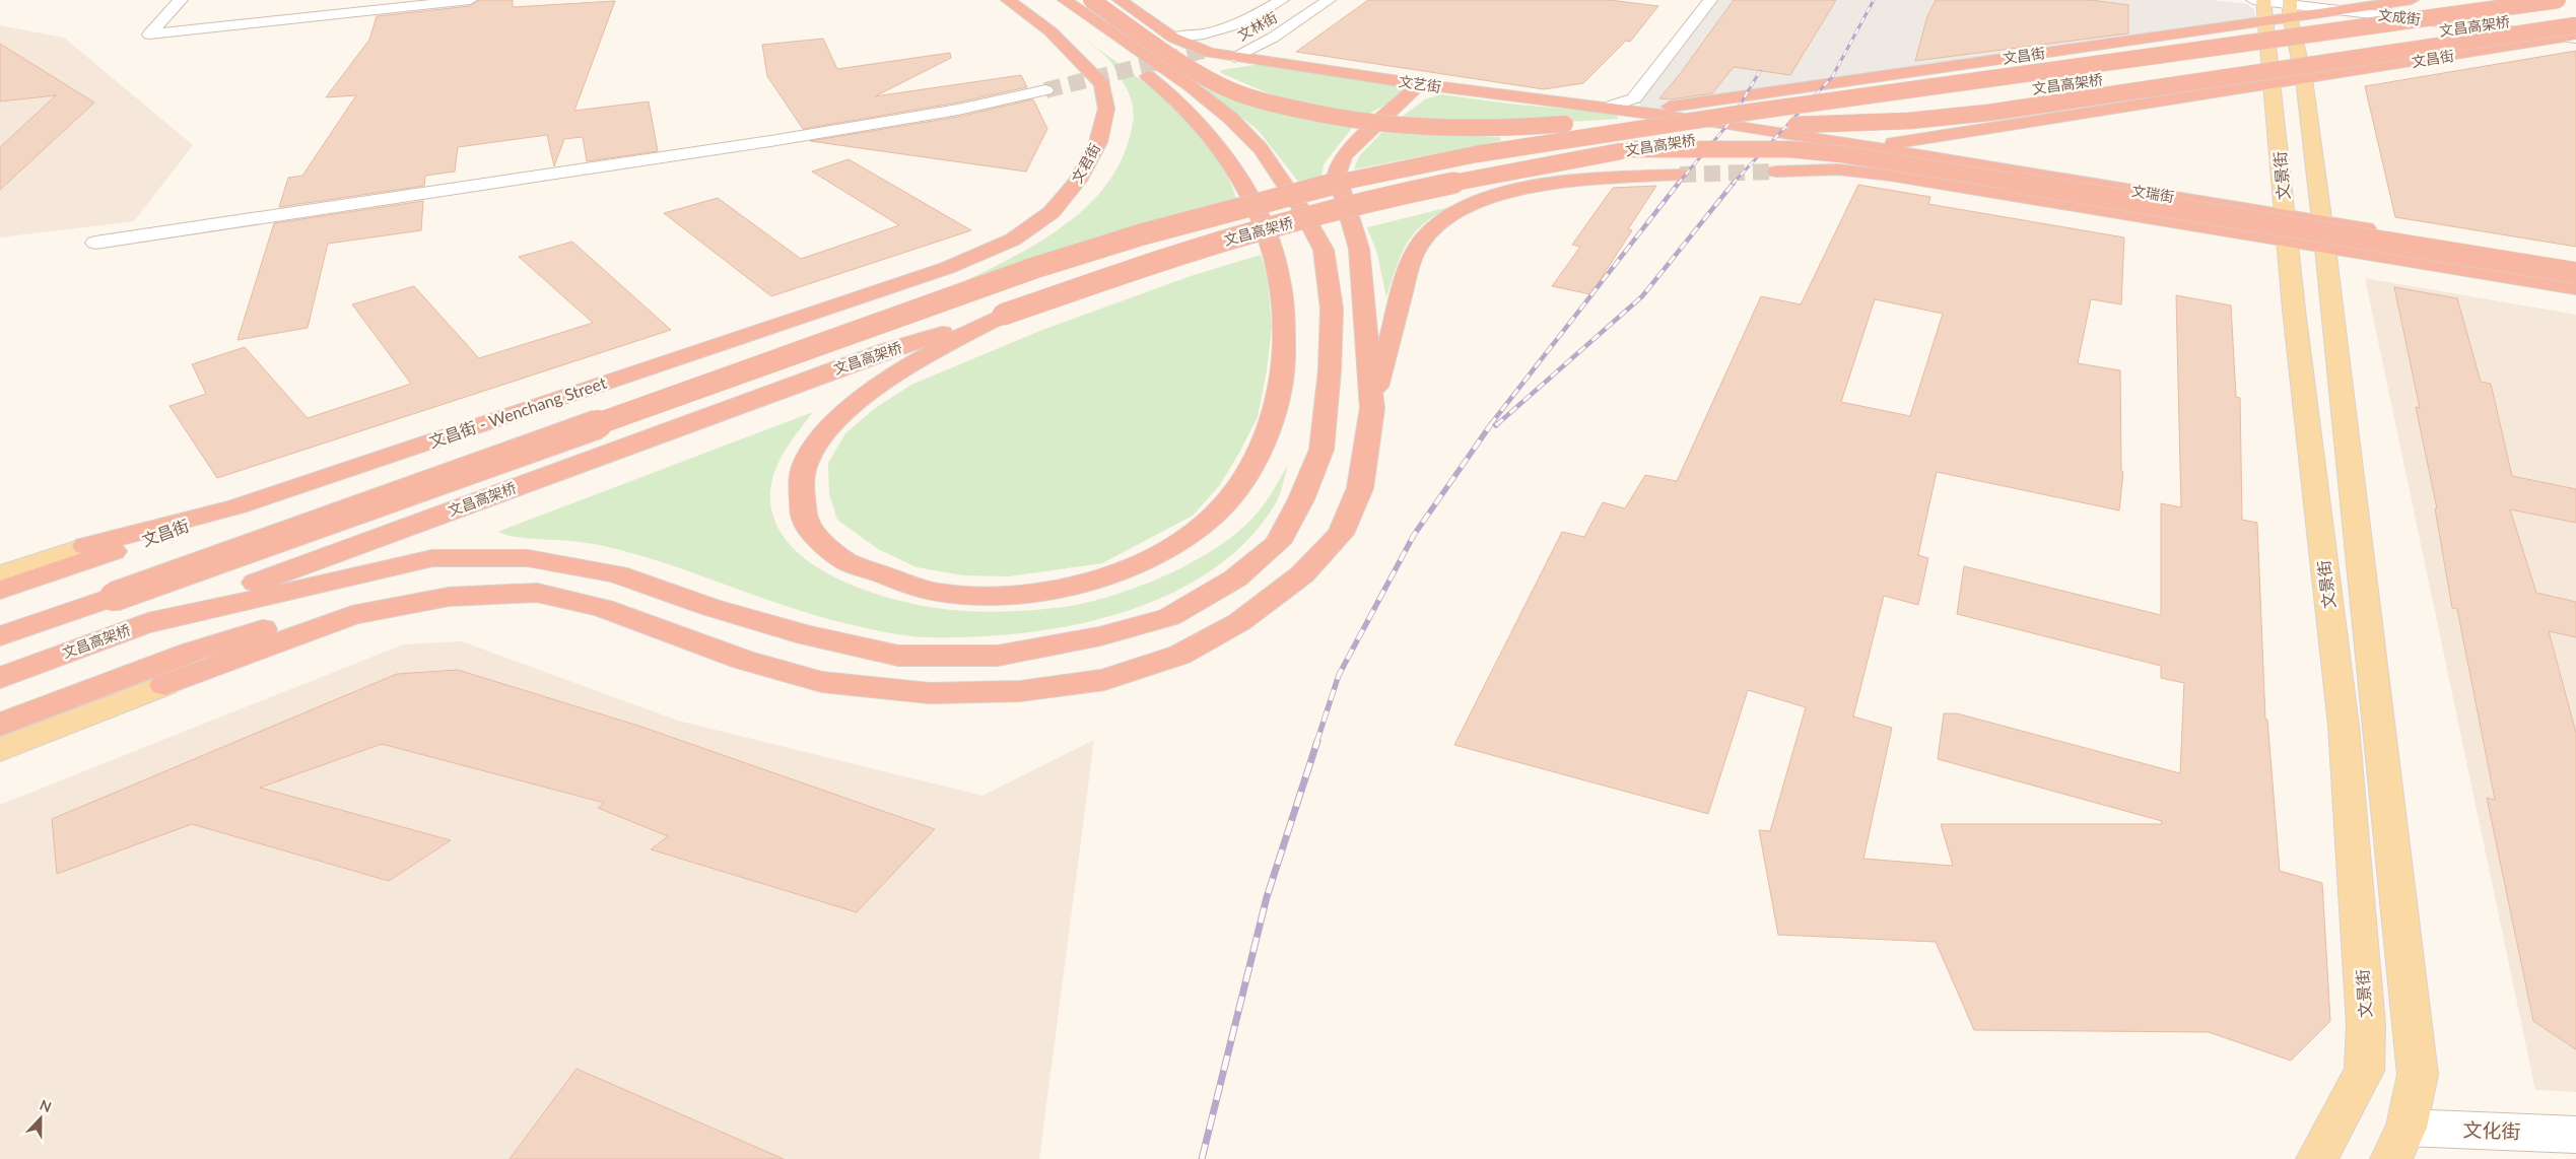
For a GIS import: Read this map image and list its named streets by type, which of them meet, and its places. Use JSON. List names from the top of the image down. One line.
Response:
{"streets":{"highway":["文昌高架桥","文昌街","文艺街","文君街","文瑞街","文昌街 - Wenchang Street"],"main road":["文景街"],"street":["文成街","文林街","文化街"]},"crossings":[["文成街","文昌街"],["文昌街","文艺街"],["文昌街","文景街"],["文昌街","文瑞街"],["文昌街","文昌街 - Wenchang Street"],["文艺街","文瑞街"],["文君街","文昌街 - Wenchang Street"],["文景街","文瑞街"],["文景街","文化街"]],"north":"top"}
